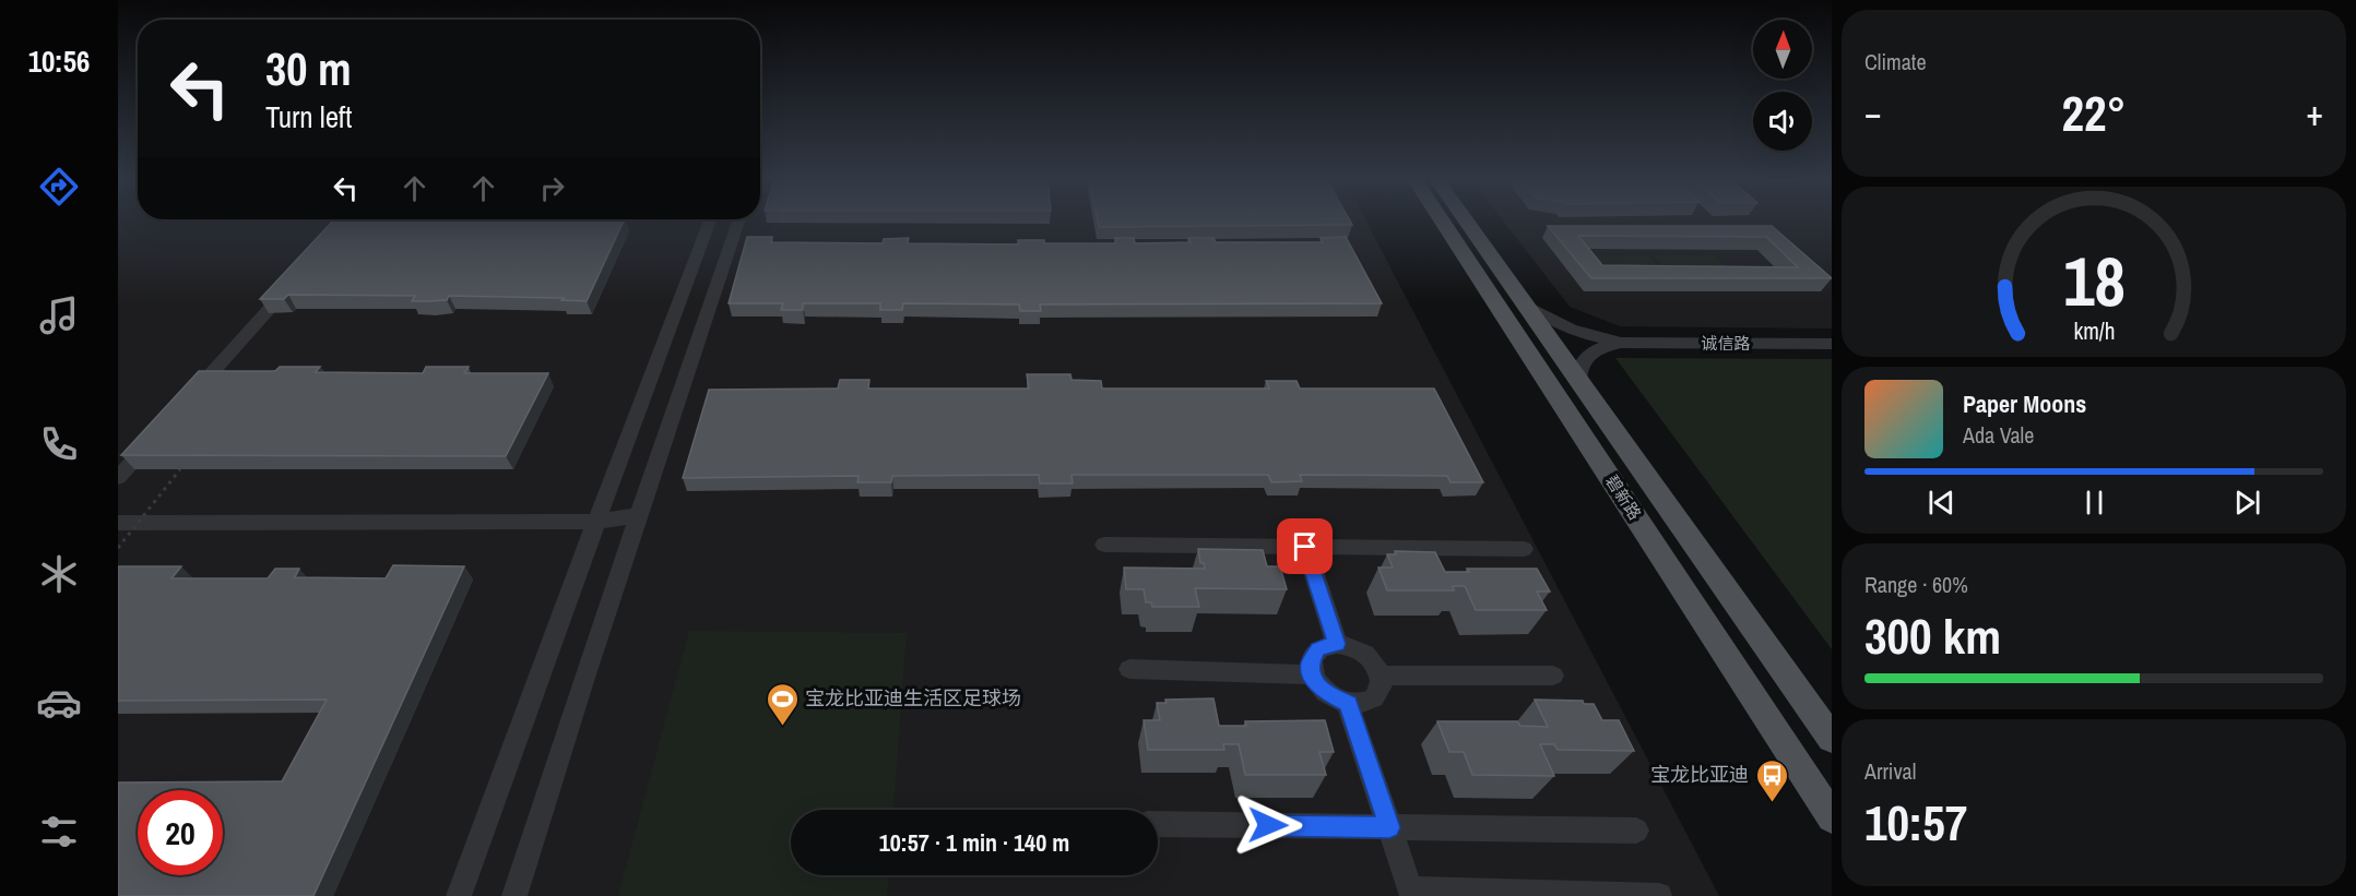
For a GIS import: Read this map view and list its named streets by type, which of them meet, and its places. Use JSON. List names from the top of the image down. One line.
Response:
{"streets":{"main road":["碧新路"],"street":["诚信路"]},"crossings":[["诚信路","碧新路"]],"places":{"sports":["宝龙比亚迪生活区足球场"],"bus stop":["宝龙比亚迪"]},"north":"top","page":{"tabs":"10:56","tile":["Climate",["Range · 60%","300 km"],["Arrival","10:57"]],"turn":["30 m","Turn left"],"heat":["−","22°","+"],"song":["Paper Moons","Ada Vale"],"limit":"20","trip":"10:57 · 1 min · 140 m","gauge":["18","km/h"]}}
